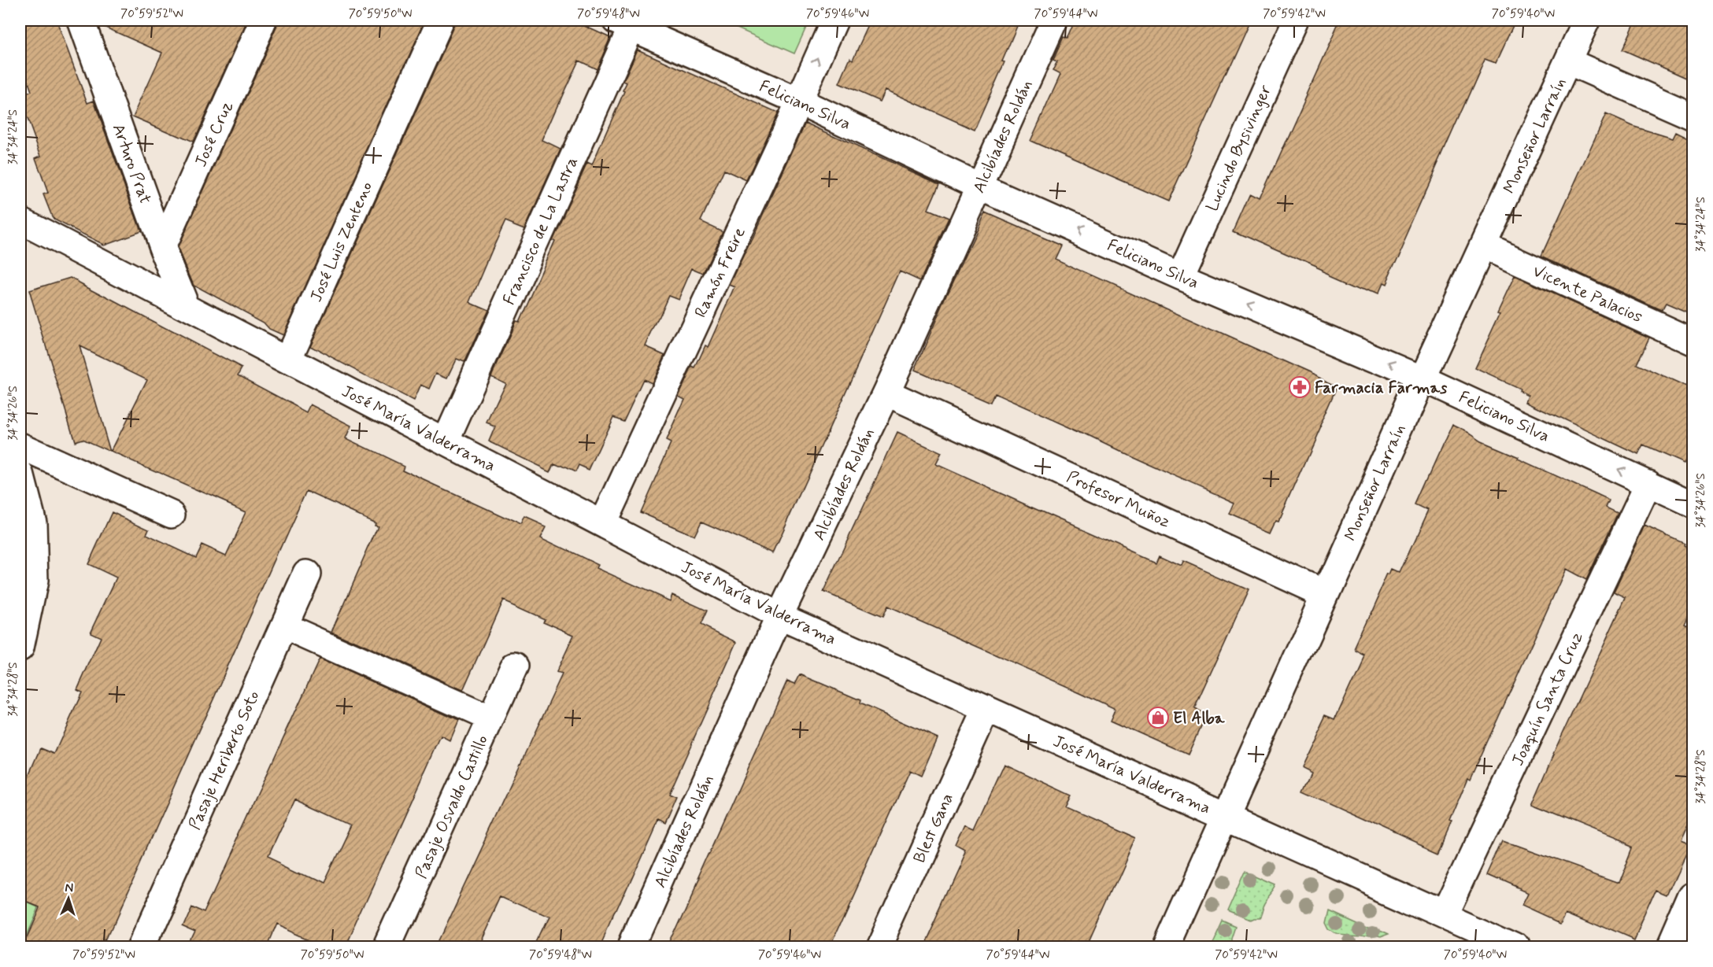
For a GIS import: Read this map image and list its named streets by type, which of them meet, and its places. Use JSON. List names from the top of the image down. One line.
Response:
{"streets":{"street":["Feliciano Silva","José Cruz","Monseñor Larraín","Alcibíades Roldán","Lucindo Bysivinger","Arturo Prat","Francisco de La Lastra","José Luis Zenteno","Ramón Freire","Vicente Palacios","José María Valderrama","Profesor Muñoz","Joaquín Santa Cruz","Pasaje Heriberto Soto","Pasaje Osvaldo Castillo","Blest Gana"]},"crossings":[["Feliciano Silva","Monseñor Larraín"],["Feliciano Silva","Alcibíades Roldán"],["Feliciano Silva","Lucindo Bysivinger"],["Feliciano Silva","Francisco de La Lastra"],["Feliciano Silva","Ramón Freire"],["Feliciano Silva","Joaquín Santa Cruz"],["José Cruz","Arturo Prat"],["Monseñor Larraín","Vicente Palacios"],["Monseñor Larraín","José María Valderrama"],["Monseñor Larraín","Profesor Muñoz"],["Alcibíades Roldán","José María Valderrama"],["Alcibíades Roldán","Profesor Muñoz"],["Arturo Prat","José María Valderrama"],["Francisco de La Lastra","José María Valderrama"],["José Luis Zenteno","José María Valderrama"],["Ramón Freire","José María Valderrama"],["José María Valderrama","Joaquín Santa Cruz"],["José María Valderrama","Blest Gana"]],"one_way":["Feliciano Silva"],"places":{"pharmacy":["Farmacia Farmas"],"shop":["El Alba"]},"north":"top","coordinates":["70°59'52\"W","70°59'50\"W","70°59'48\"W","70°59'46\"W","70°59'44\"W","70°59'42\"W","70°59'40\"W","34°34'24\"S","34°34'26\"S","34°34'28\"S"]}
